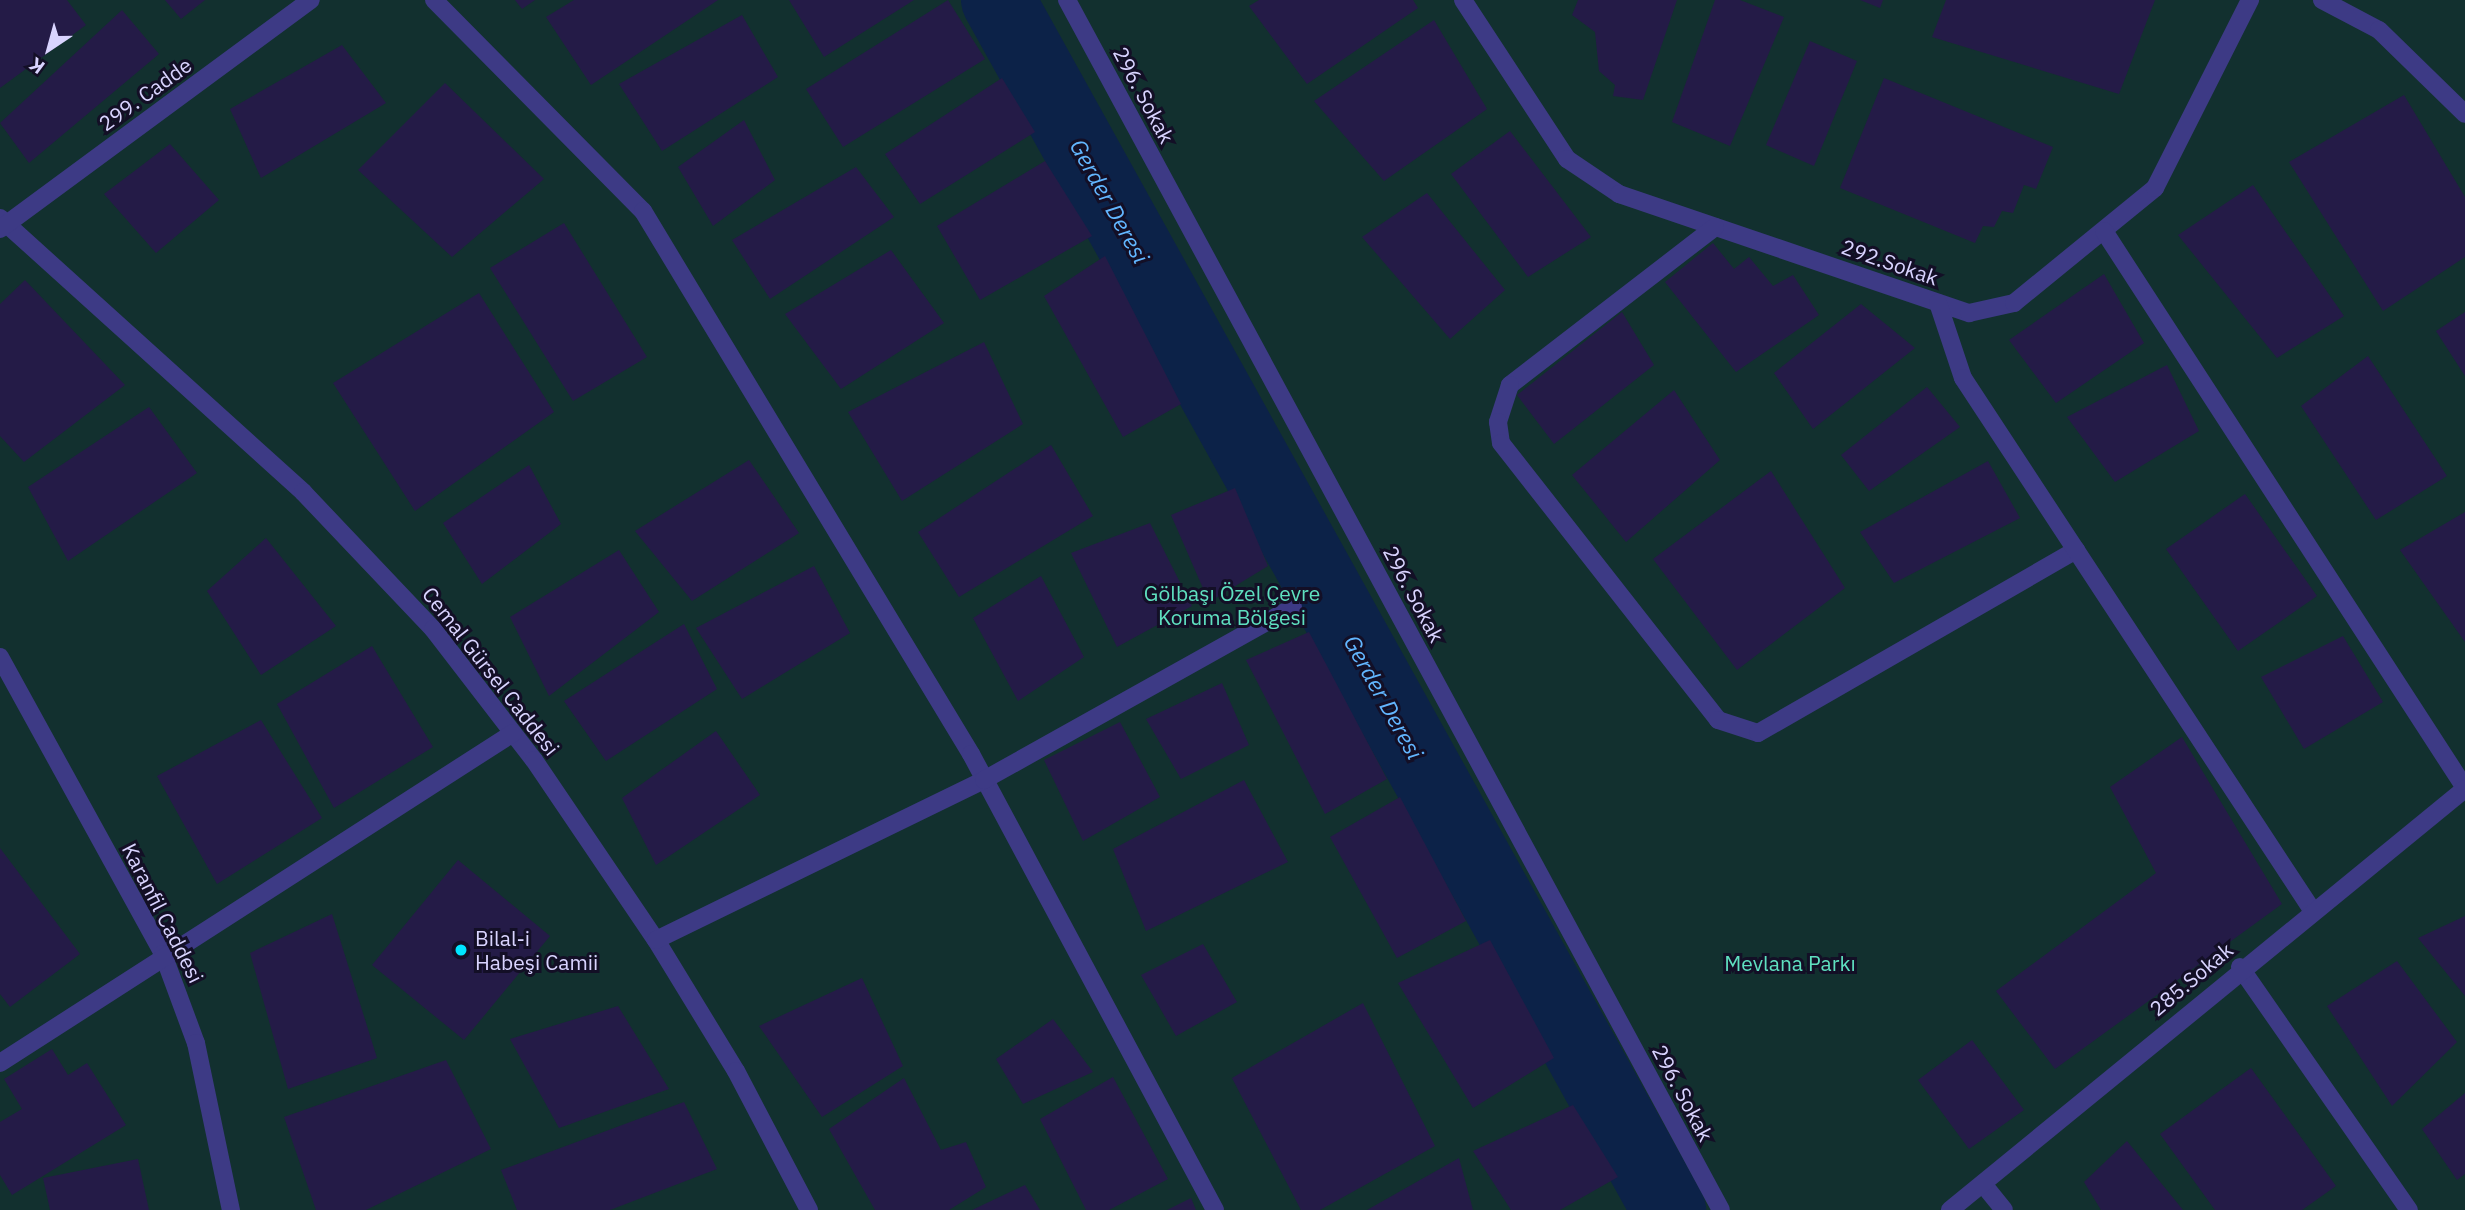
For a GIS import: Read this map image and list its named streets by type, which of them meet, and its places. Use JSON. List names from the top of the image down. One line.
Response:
{"streets":{"street":["299. Cadde","296. Sokak","292.Sokak","Cemal Gürsel Caddesi","Karanfil Caddesi","285.Sokak"]},"crossings":[["299. Cadde","Cemal Gürsel Caddesi"]],"water":["Gerder Deresi"],"parks":["Gölbaşı Özel Çevre Koruma Bölgesi","Mevlana Parkı"],"places":["Bilal-i Habeşi Camii"],"north":"bottom left"}
